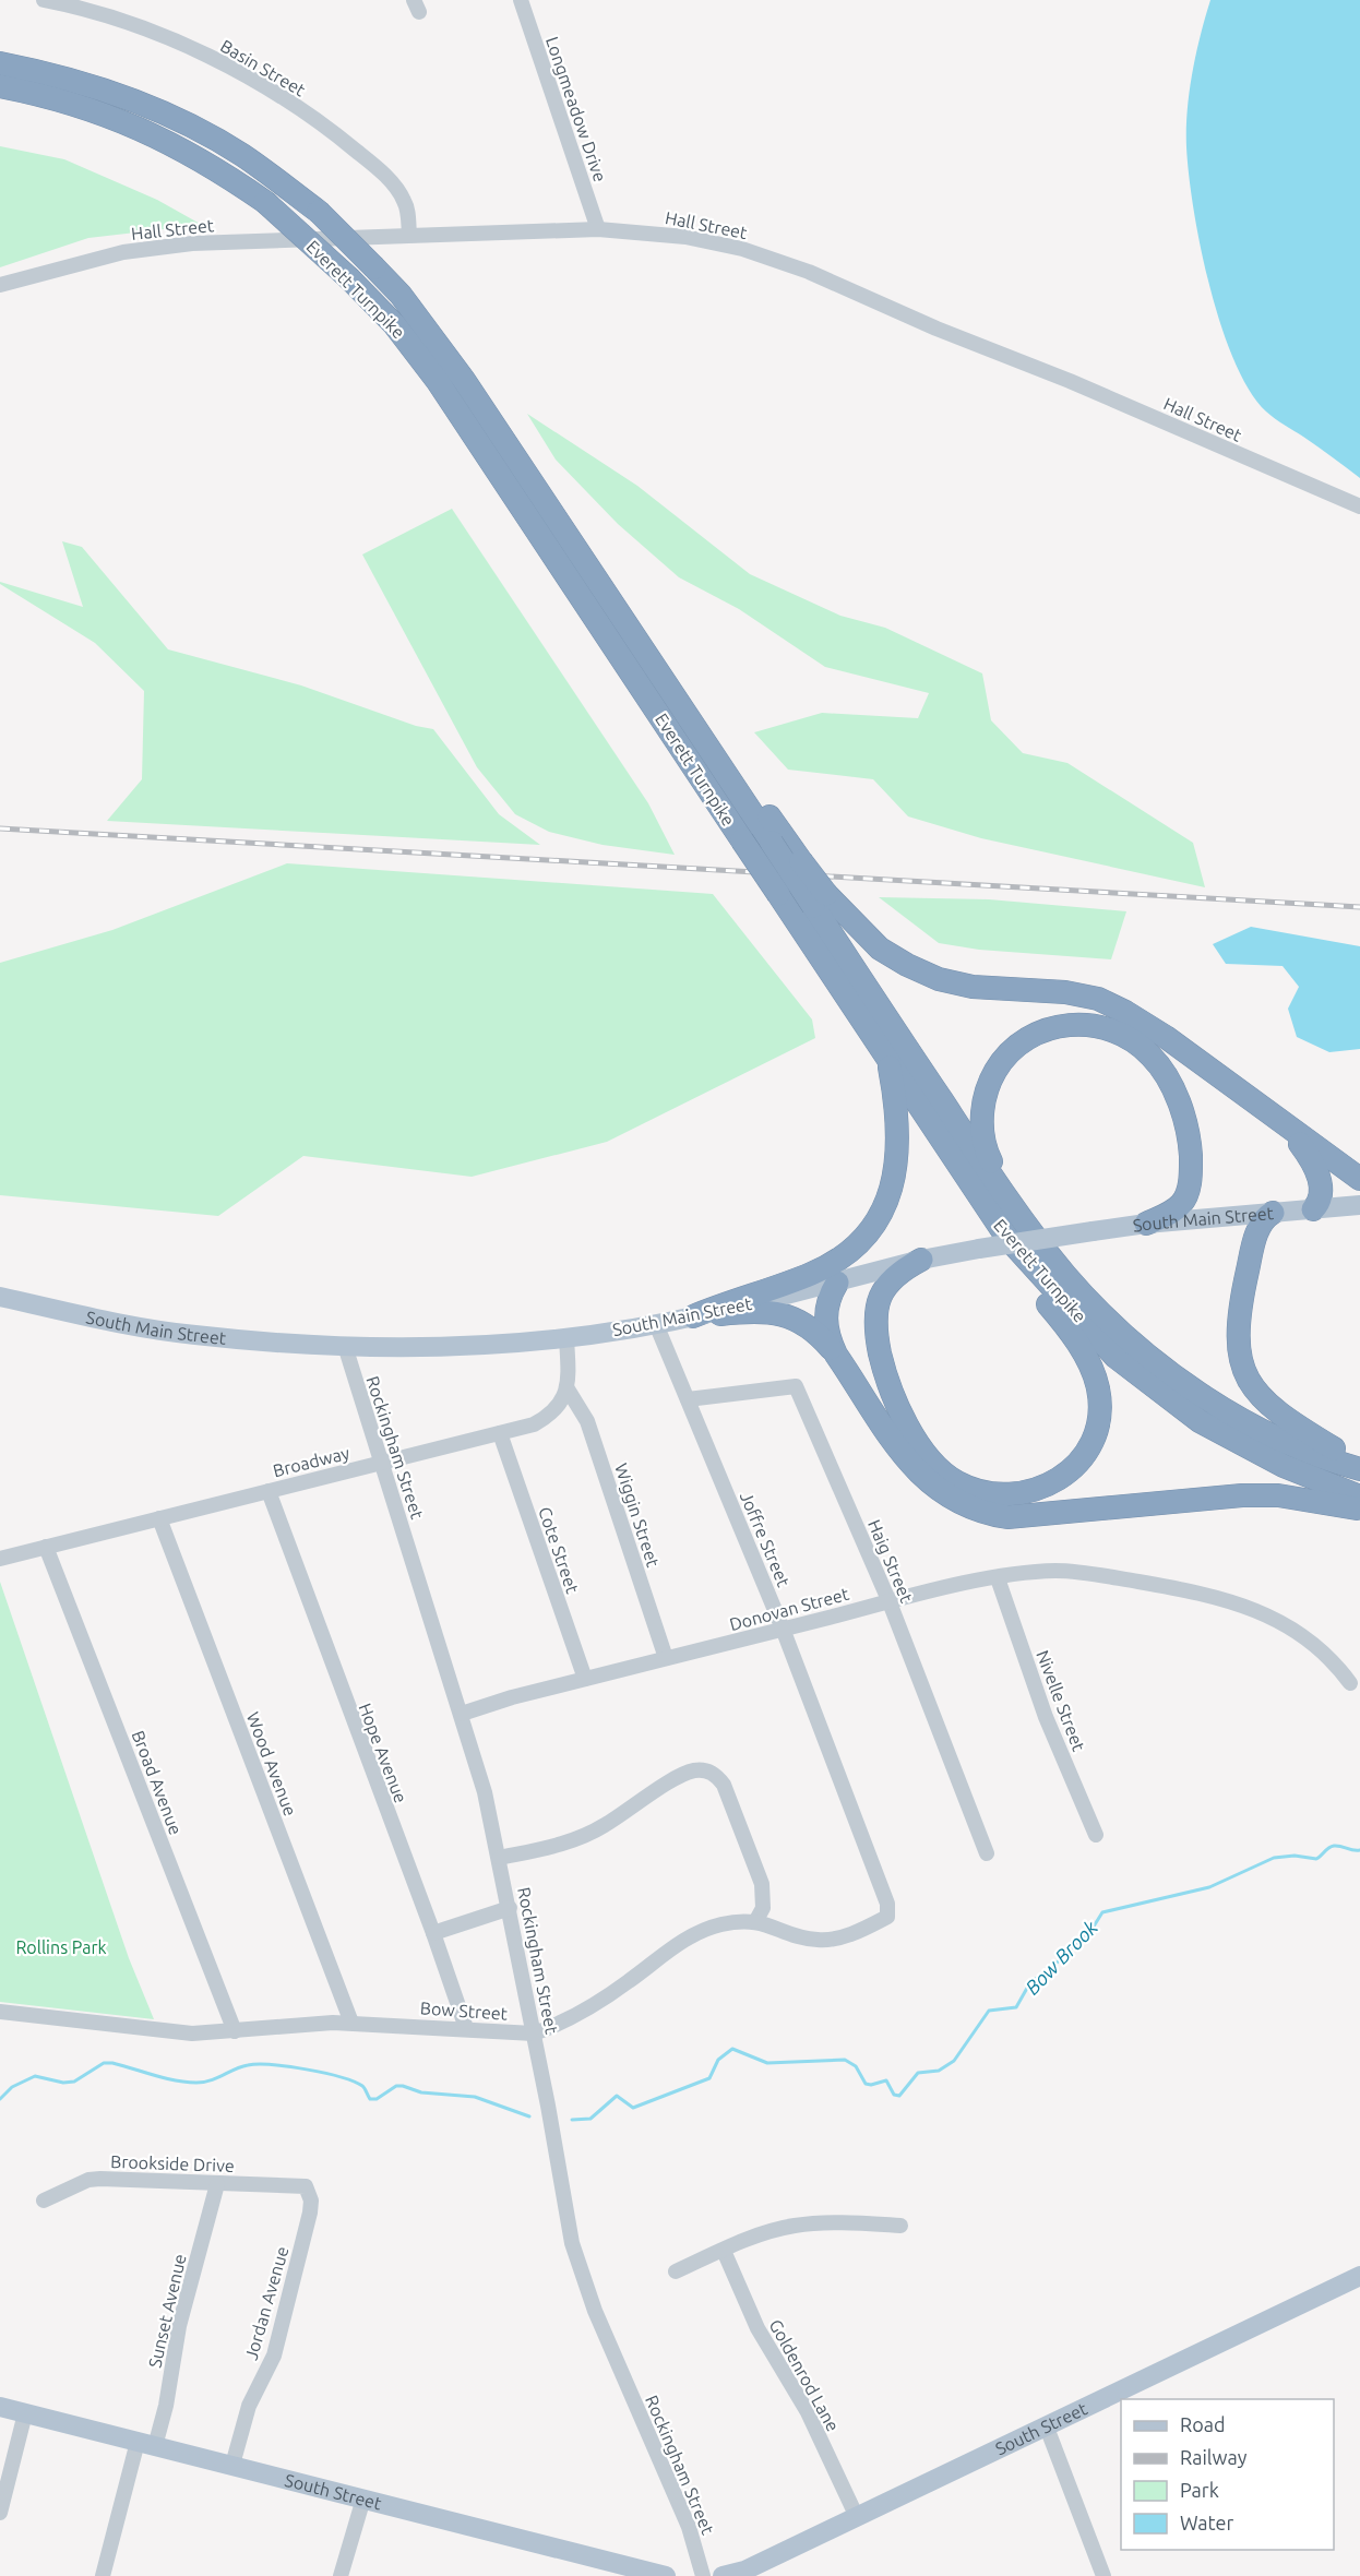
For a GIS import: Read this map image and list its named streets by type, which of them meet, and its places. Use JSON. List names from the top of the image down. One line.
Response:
{"streets":{"highway":["Everett Turnpike"],"main road":["South Main Street","South Street"],"street":["Basin Street","Longmeadow Drive","Hall Street","Rockingham Street","Broadway","Wiggin Street","Joffre Street","Cote Street","Haig Street","Donovan Street","Nivelle Street","Hope Avenue","Wood Avenue","Broad Avenue","Bow Street","Brookside Drive","Jordan Avenue","Sunset Avenue","Goldenrod Lane"]},"crossings":[["Basin Street","Hall Street"],["Longmeadow Drive","Hall Street"],["South Main Street","Rockingham Street"],["South Main Street","Joffre Street"],["Rockingham Street","Broadway"],["Rockingham Street","Donovan Street"],["Rockingham Street","Bow Street"],["Broadway","Wiggin Street"],["Broadway","Cote Street"],["Broadway","Hope Avenue"],["Broadway","Wood Avenue"],["Broadway","Broad Avenue"],["Wiggin Street","Donovan Street"],["Joffre Street","Haig Street"],["Joffre Street","Donovan Street"],["Joffre Street","Bow Street"],["Cote Street","Donovan Street"],["Haig Street","Donovan Street"],["Donovan Street","Nivelle Street"],["Hope Avenue","Bow Street"],["Wood Avenue","Bow Street"],["Broad Avenue","Bow Street"],["Brookside Drive","Jordan Avenue"],["Brookside Drive","Sunset Avenue"],["Jordan Avenue","South Street"],["Sunset Avenue","South Street"],["Goldenrod Lane","South Street"]],"water":["Bow Brook"],"parks":["Rollins Park"],"legend":["Road","Railway","Park","Water"]}
